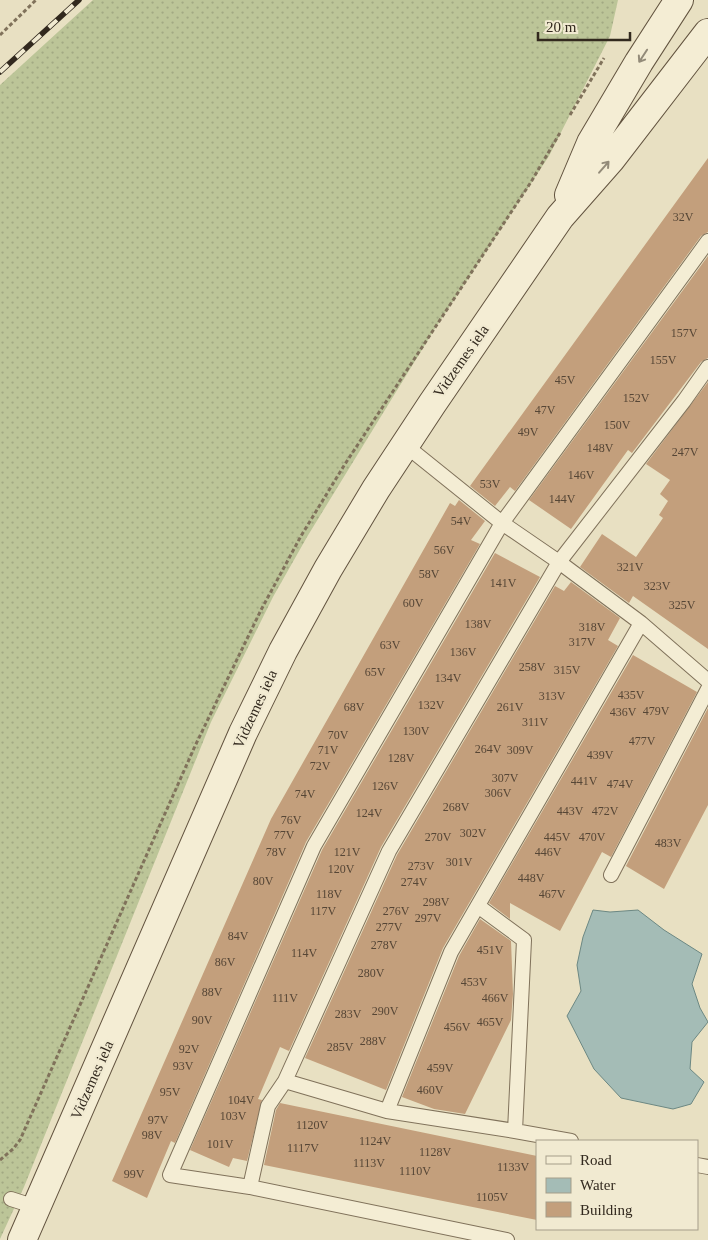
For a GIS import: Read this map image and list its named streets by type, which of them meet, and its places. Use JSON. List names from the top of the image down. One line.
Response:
{"streets":{"street":["Vidzemes iela"]},"house_numbers":["32V","157V","155V","45V","152V","47V","150V","49V","148V","247V","146V","53V","144V","54V","56V","321V","58V","141V","323V","60V","325V","138V","318V","317V","63V","136V","258V","315V","65V","134V","435V","313V","132V","68V","261V","479V","436V","311V","130V","70V","477V","264V","71V","309V","439V","128V","72V","307V","441V","474V","126V","306V","74V","268V","443V","472V","124V","76V","302V","77V","270V","445V","470V","483V","78V","121V","446V","301V","273V","120V","448V","80V","274V","118V","467V","298V","117V","276V","297V","277V","84V","278V","451V","114V","86V","280V","453V","88V","111V","466V","290V","283V","90V","465V","456V","288V","285V","92V","93V","459V","460V","95V","104V","103V","97V","1120V","98V","1124V","101V","1117V","1128V","1113V","1133V","1110V","99V","1105V"],"legend":["Road","Water","Building"],"scale_bar":"20 m"}
